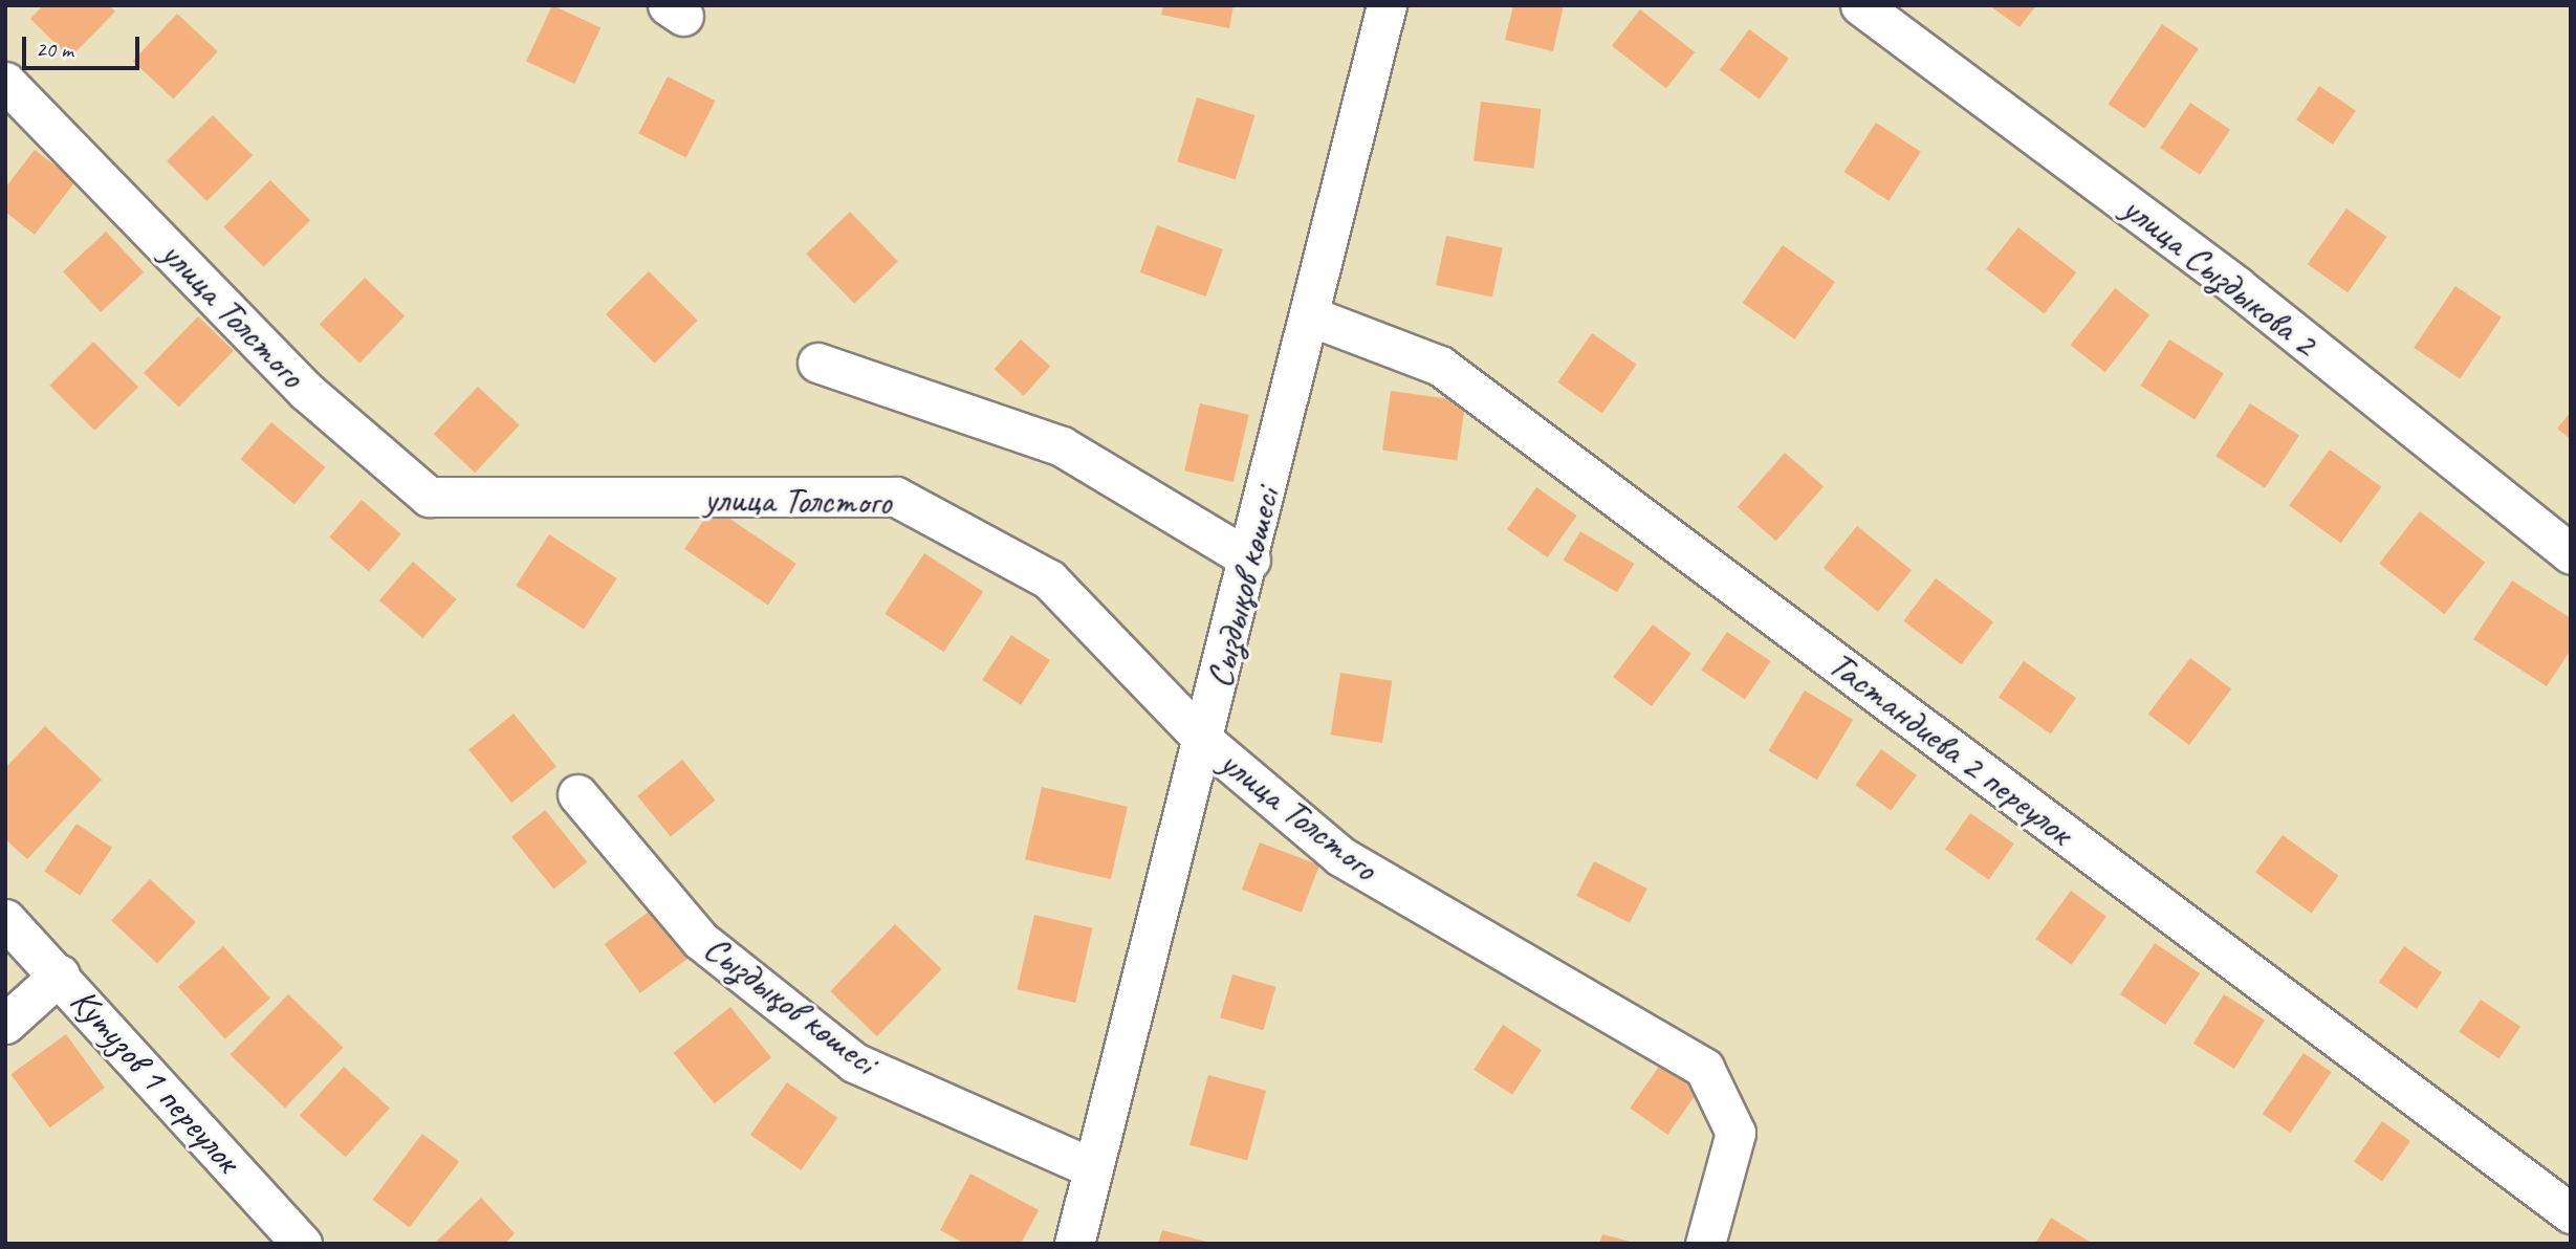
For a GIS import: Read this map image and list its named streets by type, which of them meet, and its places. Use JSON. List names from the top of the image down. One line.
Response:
{"streets":{"street":["улица Сыздыкова 2","улица Толстого","Сыздықов көшесі","Тастандиева 2 переулок","Кутузов 1 переулок"]},"crossings":[["улица Толстого","Сыздықов көшесі"],["Сыздықов көшесі","Тастандиева 2 переулок"]],"scale_bar":"20 m"}
